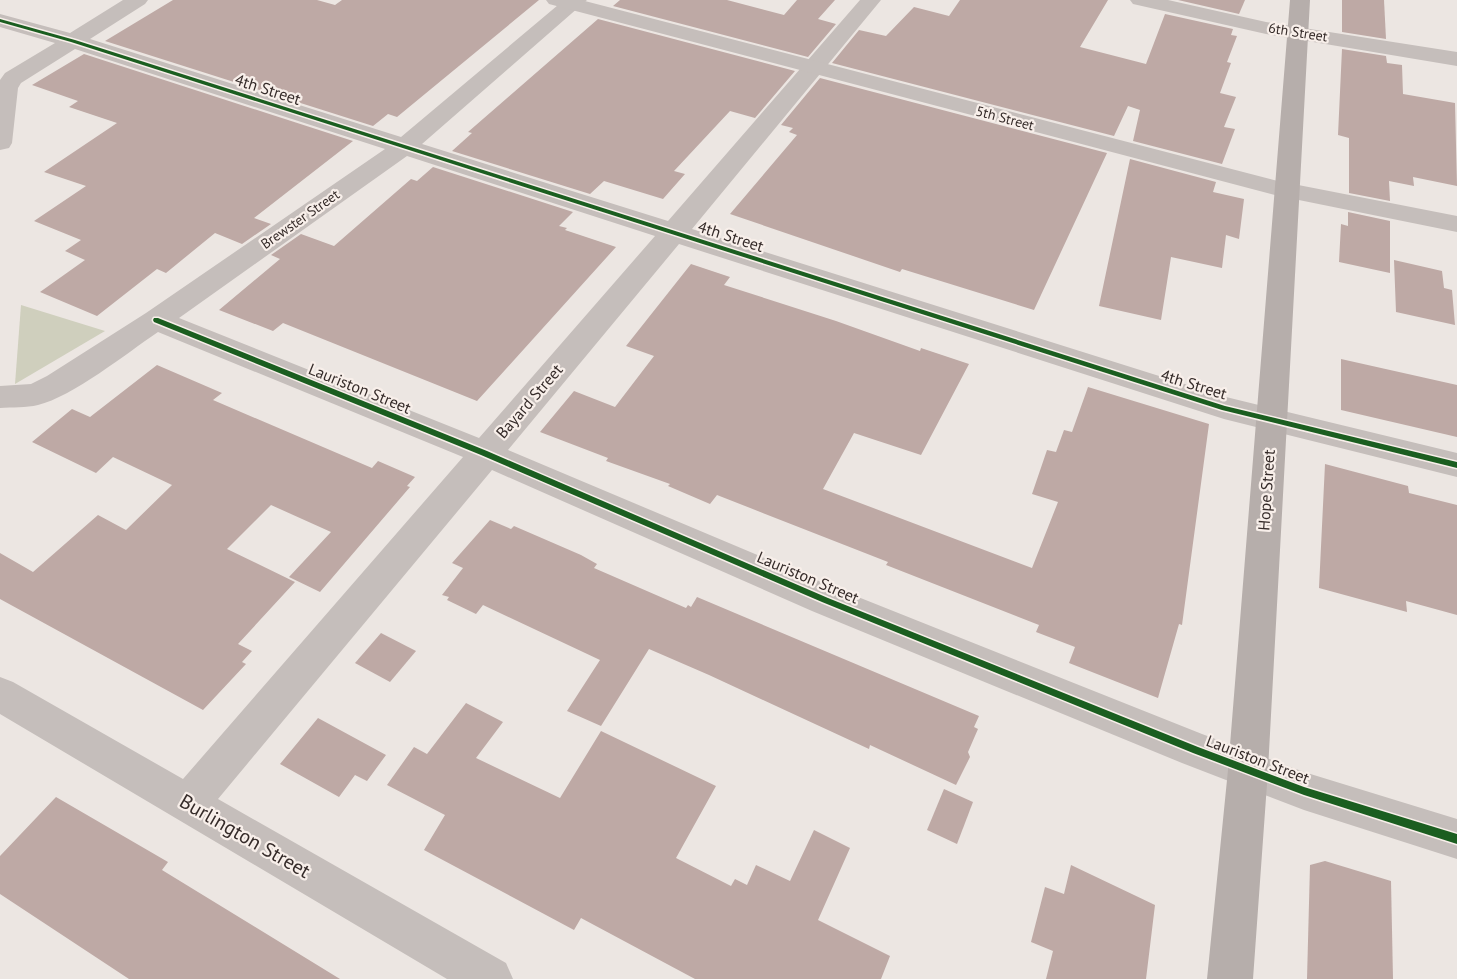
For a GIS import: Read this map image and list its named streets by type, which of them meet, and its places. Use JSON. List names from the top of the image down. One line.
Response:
{"streets":{"main road":["Hope Street"],"street":["6th Street","4th Street","5th Street","Brewster Street","Lauriston Street","Bayard Street","Burlington Street"]},"crossings":[["6th Street","Hope Street"],["4th Street","Brewster Street"],["4th Street","Bayard Street"],["4th Street","Hope Street"],["5th Street","Brewster Street"],["5th Street","Bayard Street"],["5th Street","Hope Street"],["Brewster Street","Lauriston Street"],["Lauriston Street","Bayard Street"],["Lauriston Street","Hope Street"],["Bayard Street","Burlington Street"]]}
